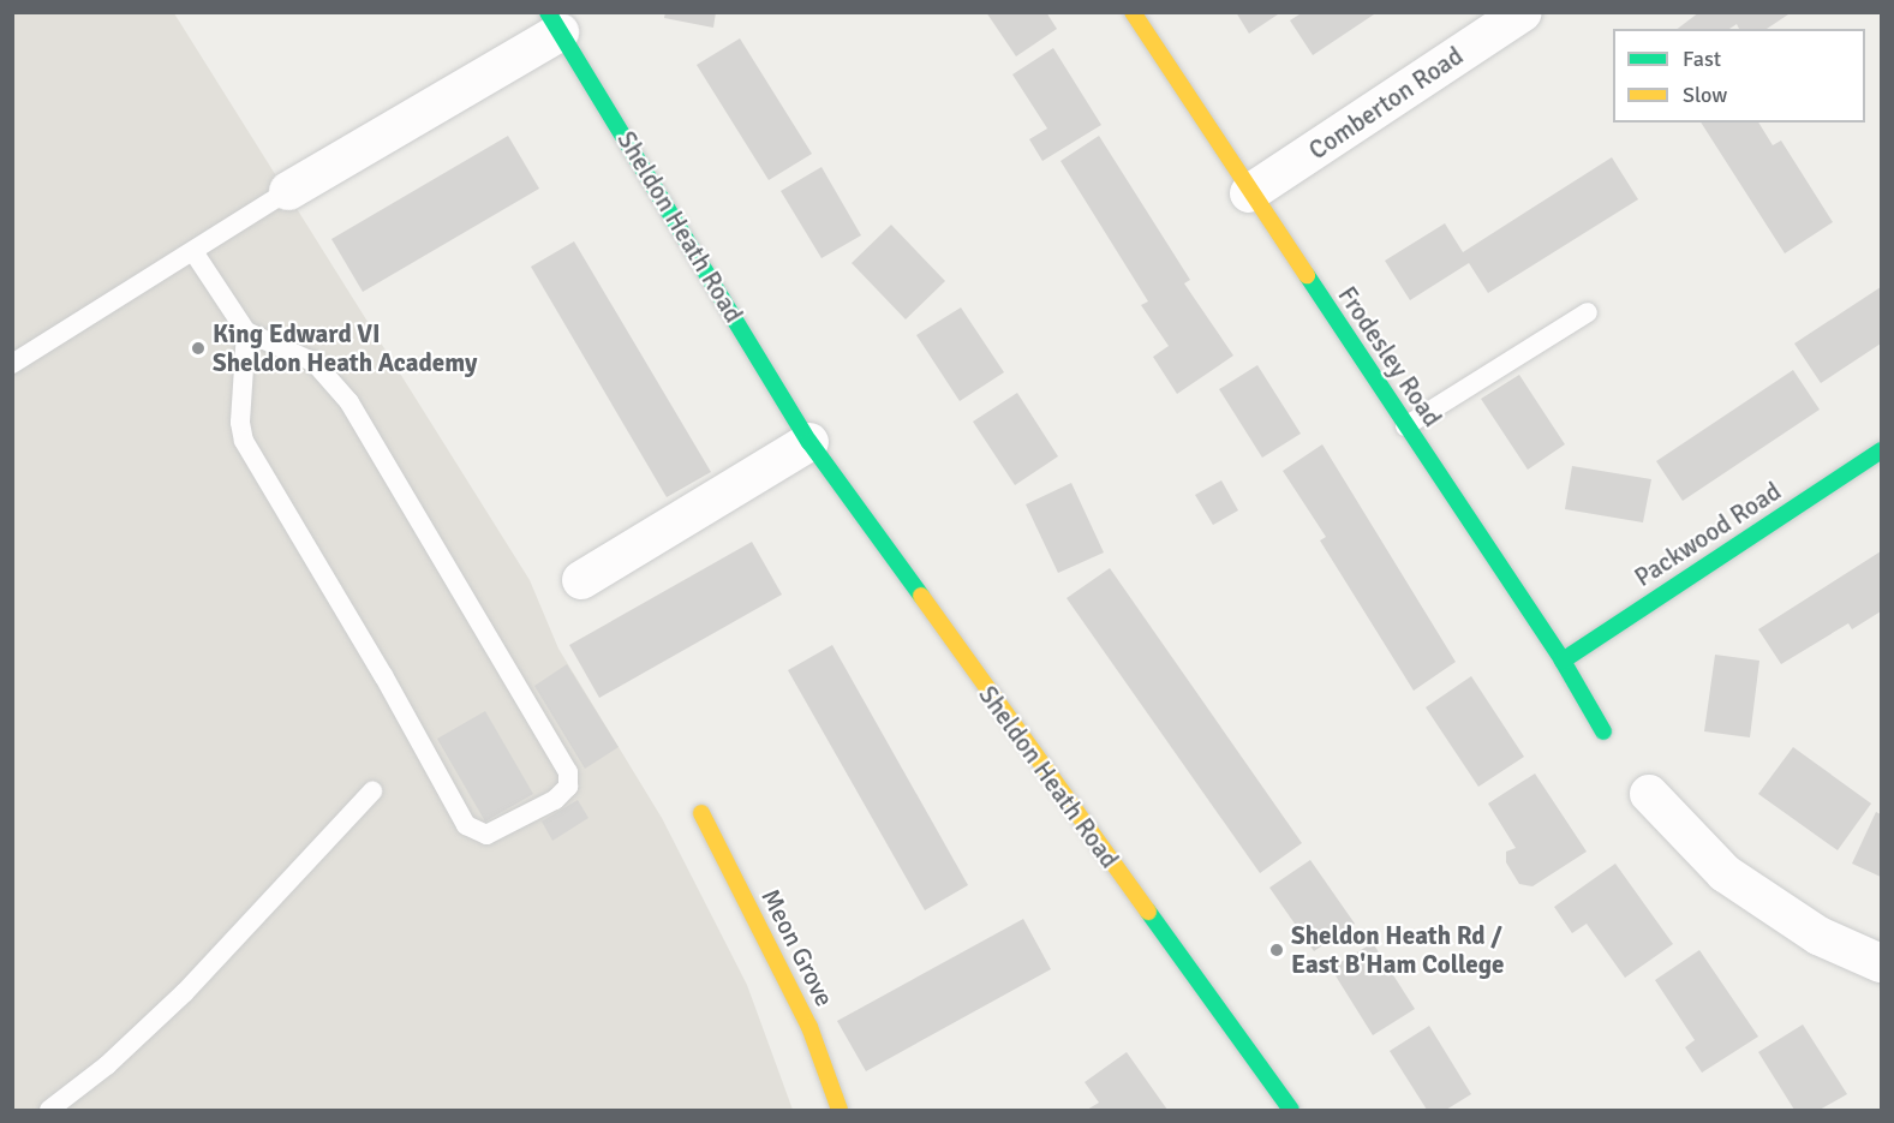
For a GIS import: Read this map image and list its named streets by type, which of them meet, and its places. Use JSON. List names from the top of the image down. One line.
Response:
{"streets":{"street":["Comberton Road","Sheldon Heath Road","Frodesley Road","Packwood Road","Meon Grove"]},"crossings":[["Comberton Road","Frodesley Road"],["Frodesley Road","Packwood Road"]],"places":["King Edward VI Sheldon Heath Academy","Sheldon Heath Rd / East B'Ham College"],"legend":["Fast","Slow"]}
